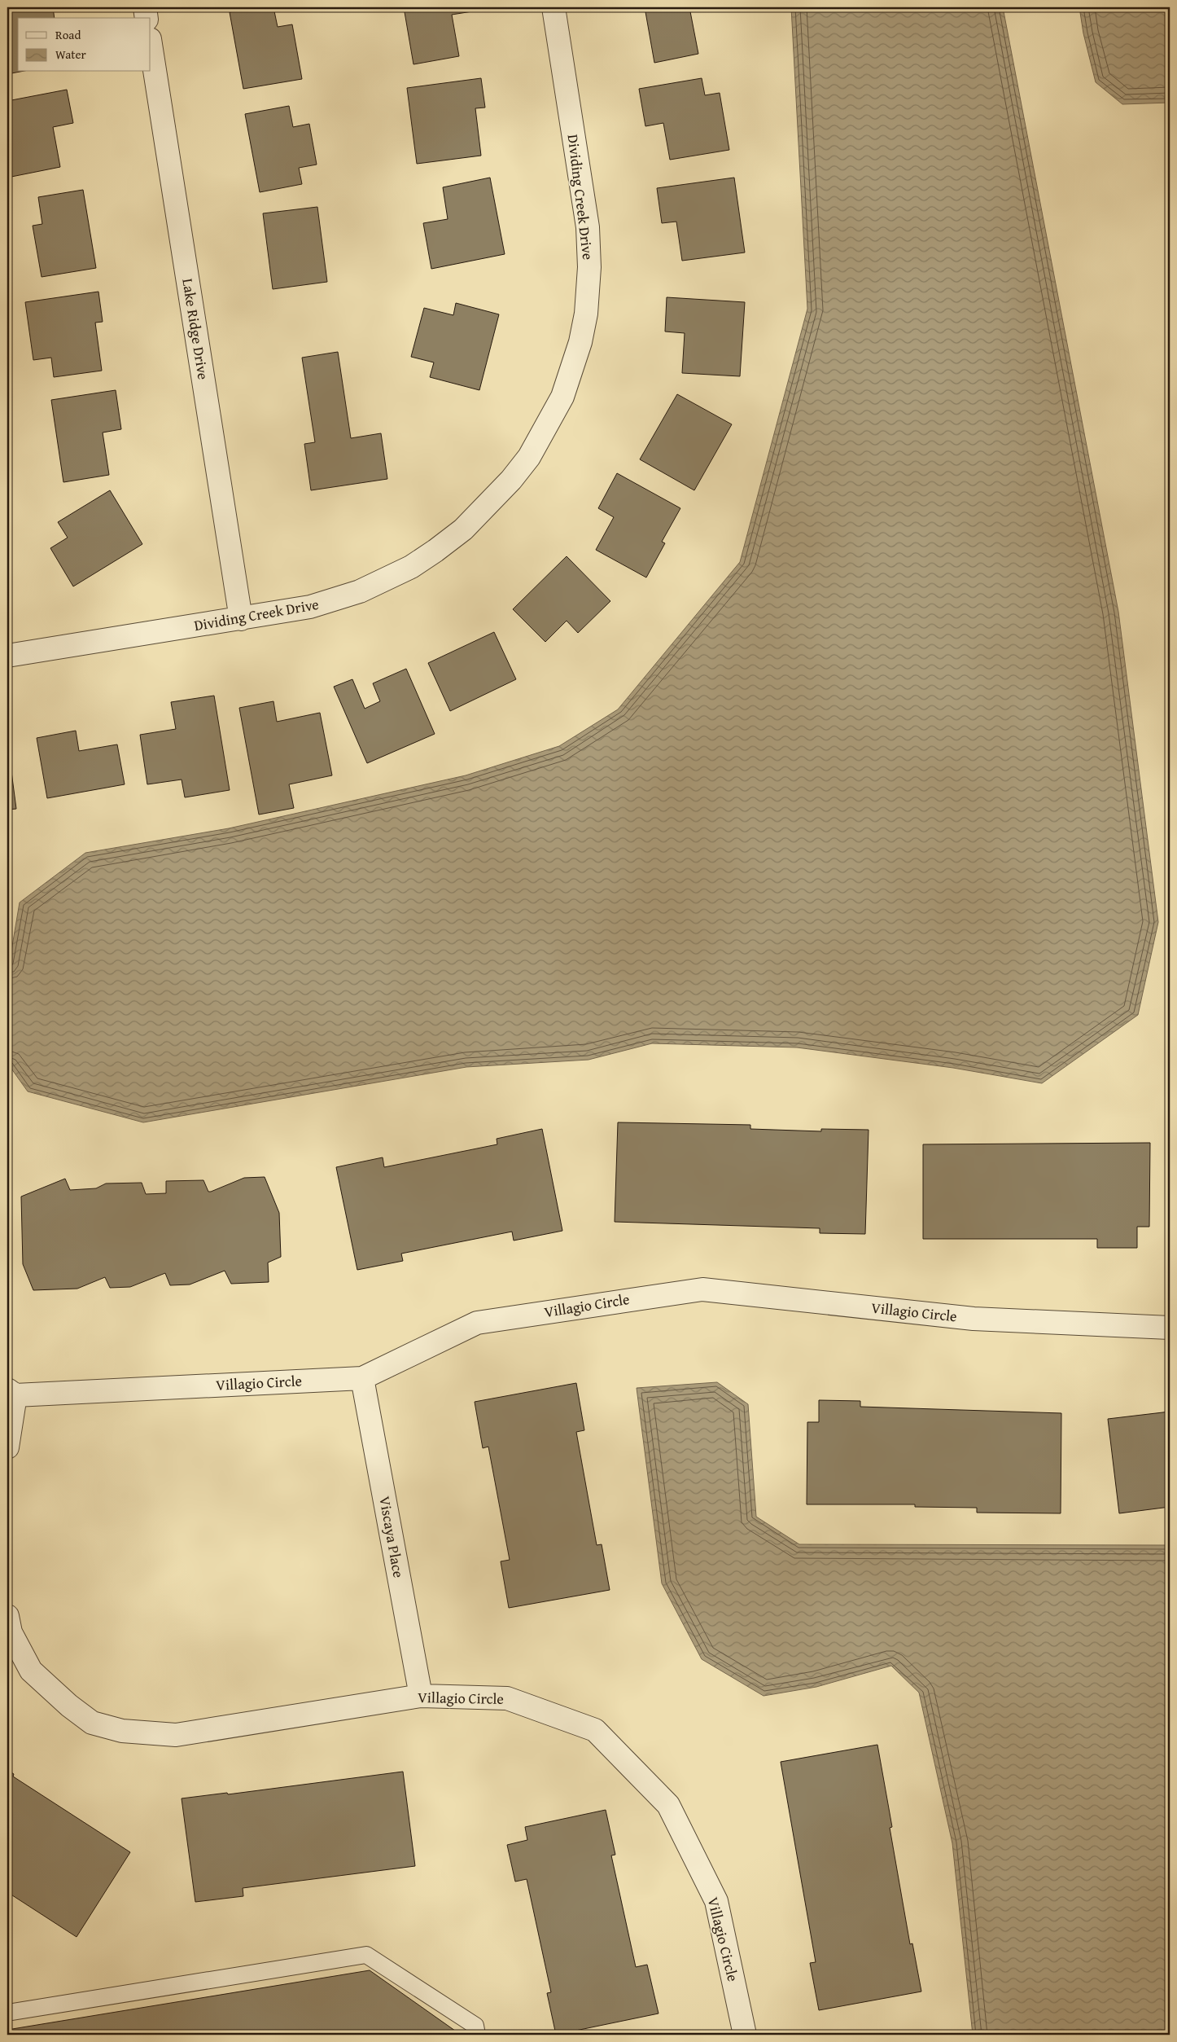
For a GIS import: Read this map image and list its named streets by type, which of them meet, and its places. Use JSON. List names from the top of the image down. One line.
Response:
{"streets":{"street":["Dividing Creek Drive","Lake Ridge Drive","Villagio Circle","Viscaya Place"]},"crossings":[["Dividing Creek Drive","Lake Ridge Drive"],["Villagio Circle","Viscaya Place"]],"legend":["Road","Water"]}
